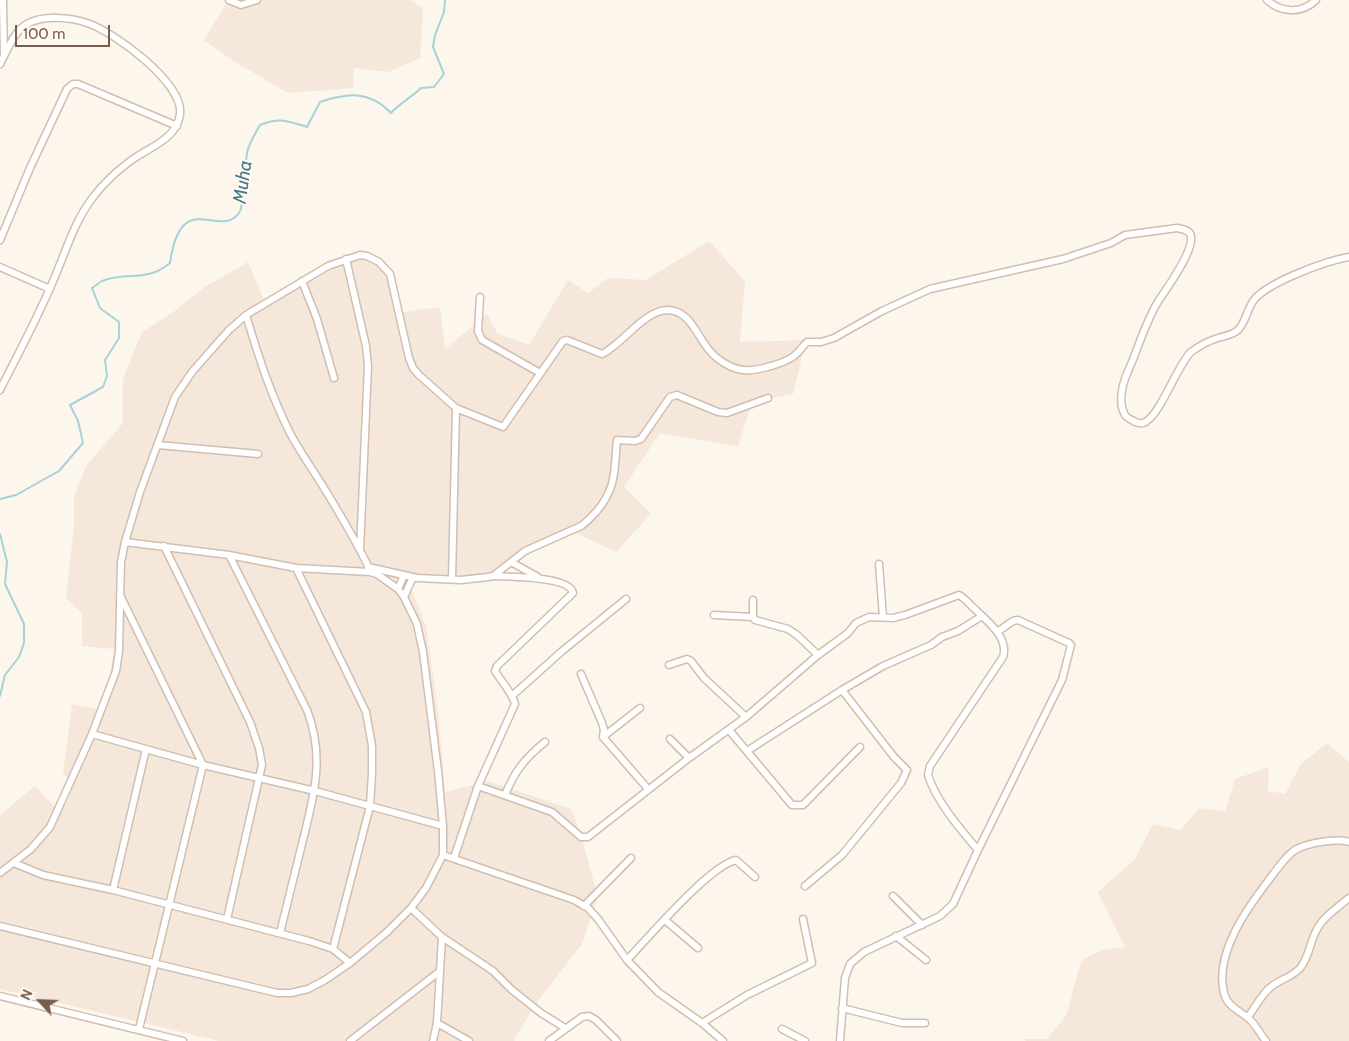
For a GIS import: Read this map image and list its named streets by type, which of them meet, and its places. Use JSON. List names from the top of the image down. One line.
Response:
{"water":["Muha"],"scale_bar":"100 m","north":"top left"}
